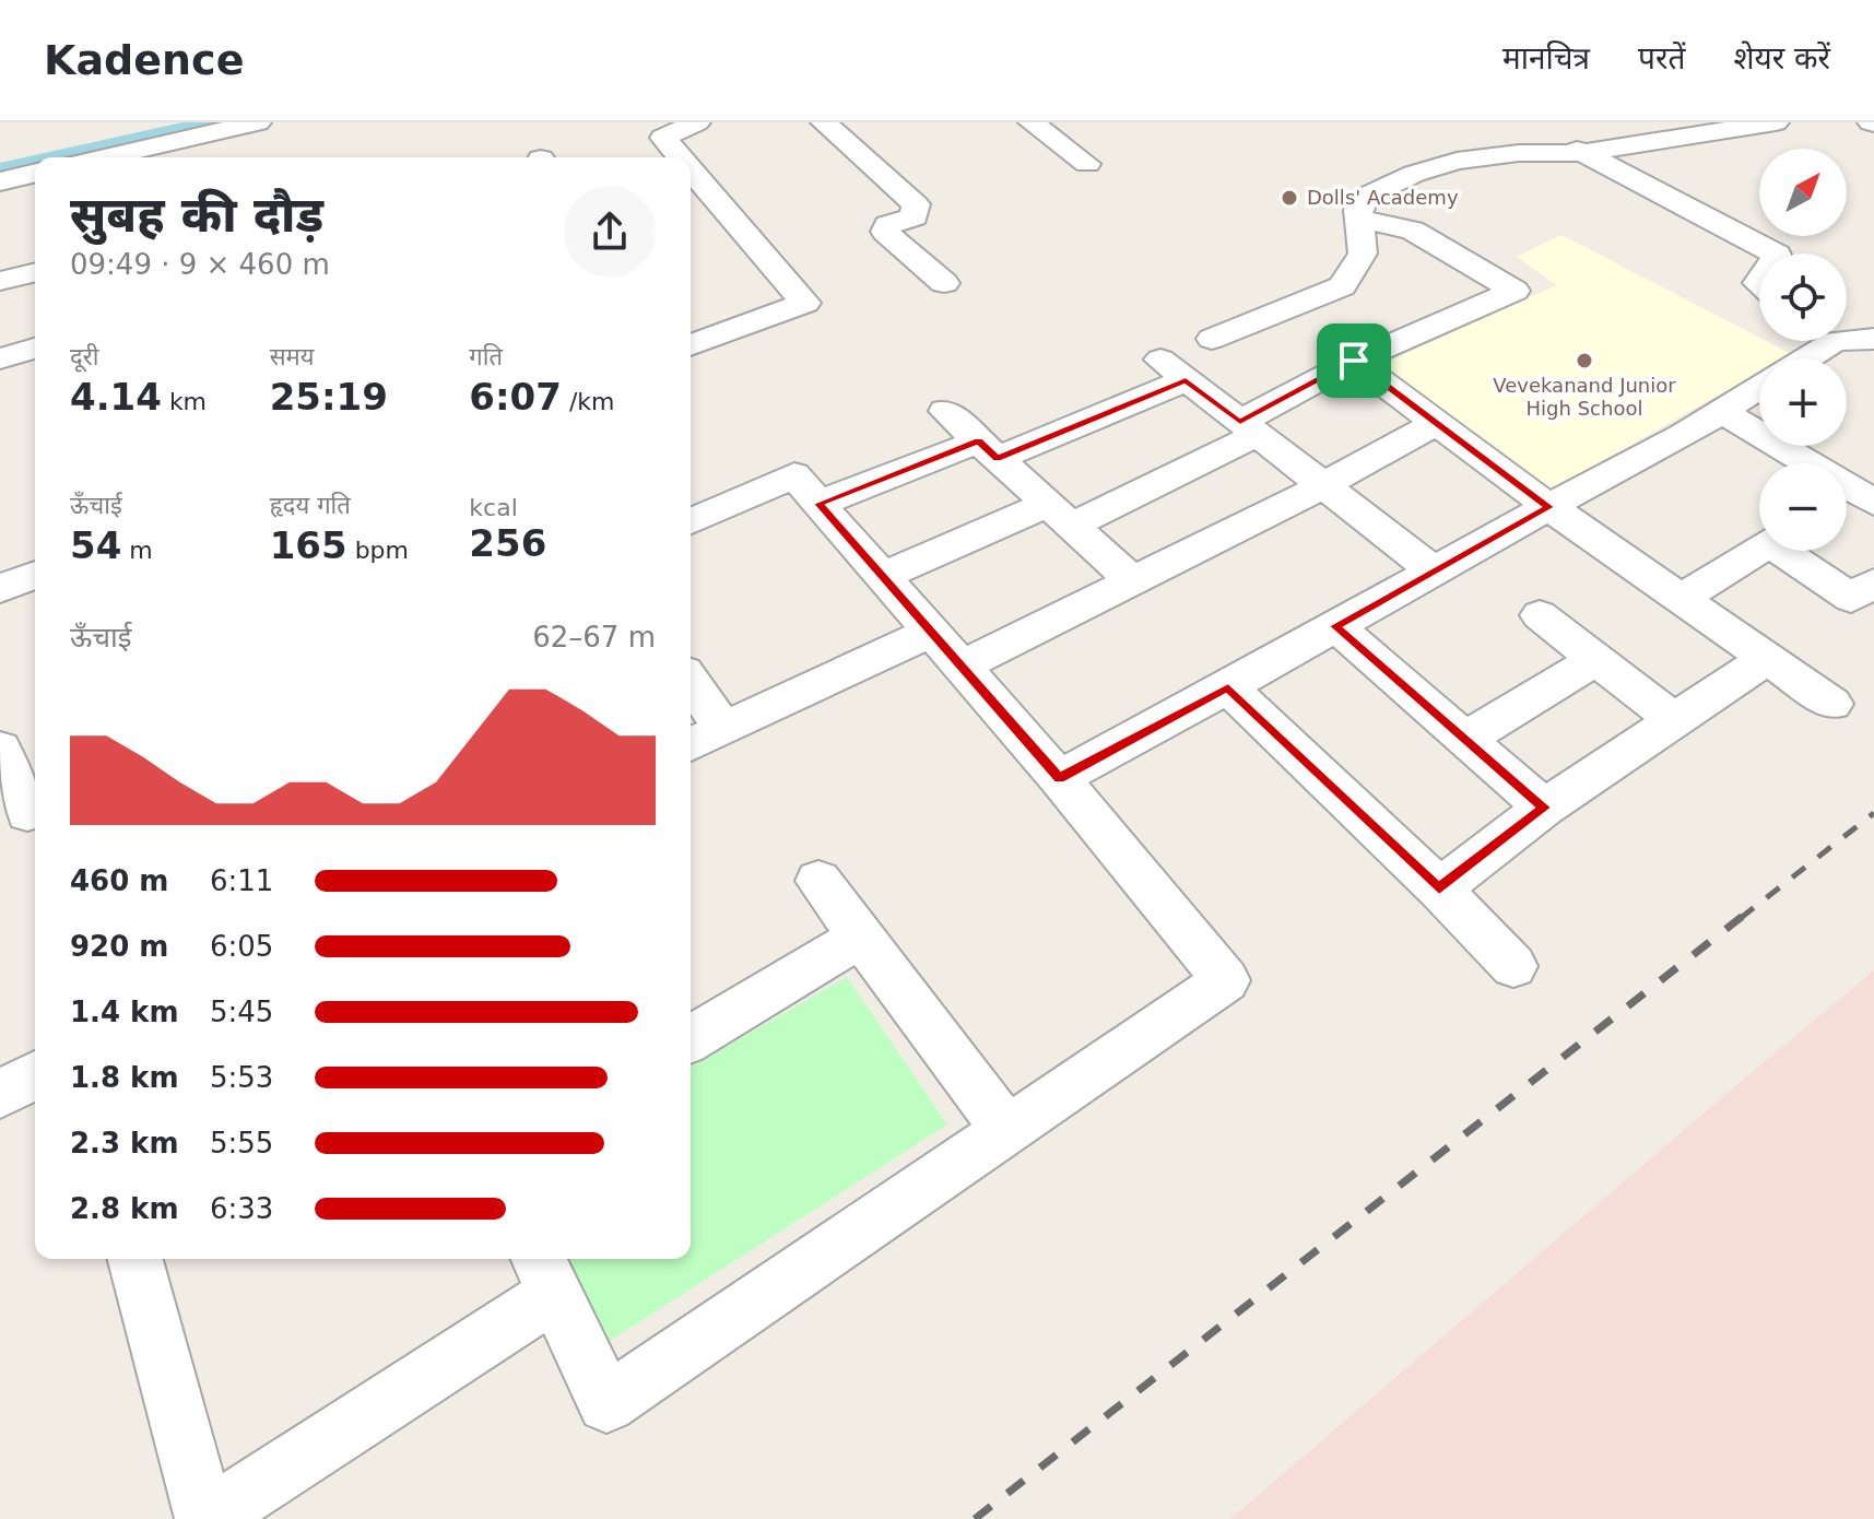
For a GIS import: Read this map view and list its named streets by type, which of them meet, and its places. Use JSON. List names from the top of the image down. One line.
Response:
{"places":["Dolls' Academy","Vevekanand Junior High School"],"north":"top right","page":{"header":"Kadence","nav":["मानचित्र","परतें","शेयर करें"],"map_buttons":["+","−"],"heading":["सुबह की दौड़","09:49 · 9 × 460 m"],"stats":[["दूरी","4.14 km"],["समय","25:19"],["गति","6:07 /km"],["ऊँचाई","54 m"],["हृदय गति","165 bpm"],["kcal","256"]],"chart":["ऊँचाई","62–67 m"],"list":[{"name":"460 m","note":"6:11"},{"name":"920 m","note":"6:05"},{"name":"1.4 km","note":"5:45"},{"name":"1.8 km","note":"5:53"},{"name":"2.3 km","note":"5:55"},{"name":"2.8 km","note":"6:33"}]}}
